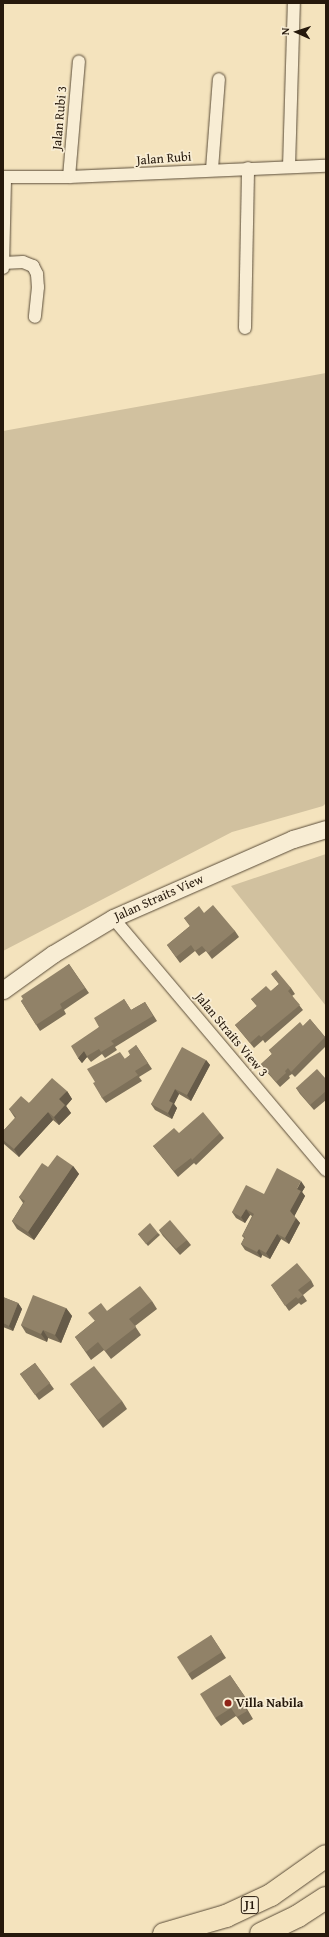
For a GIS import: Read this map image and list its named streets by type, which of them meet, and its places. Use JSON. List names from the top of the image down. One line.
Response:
{"streets":{"highway":["J1"],"street":["Jalan Rubi 3","Jalan Rubi","Jalan Straits View","Jalan Straits View 3"]},"crossings":[["Jalan Rubi 3","Jalan Rubi"],["Jalan Straits View","Jalan Straits View 3"]],"places":["Villa Nabila"],"north":"left"}
